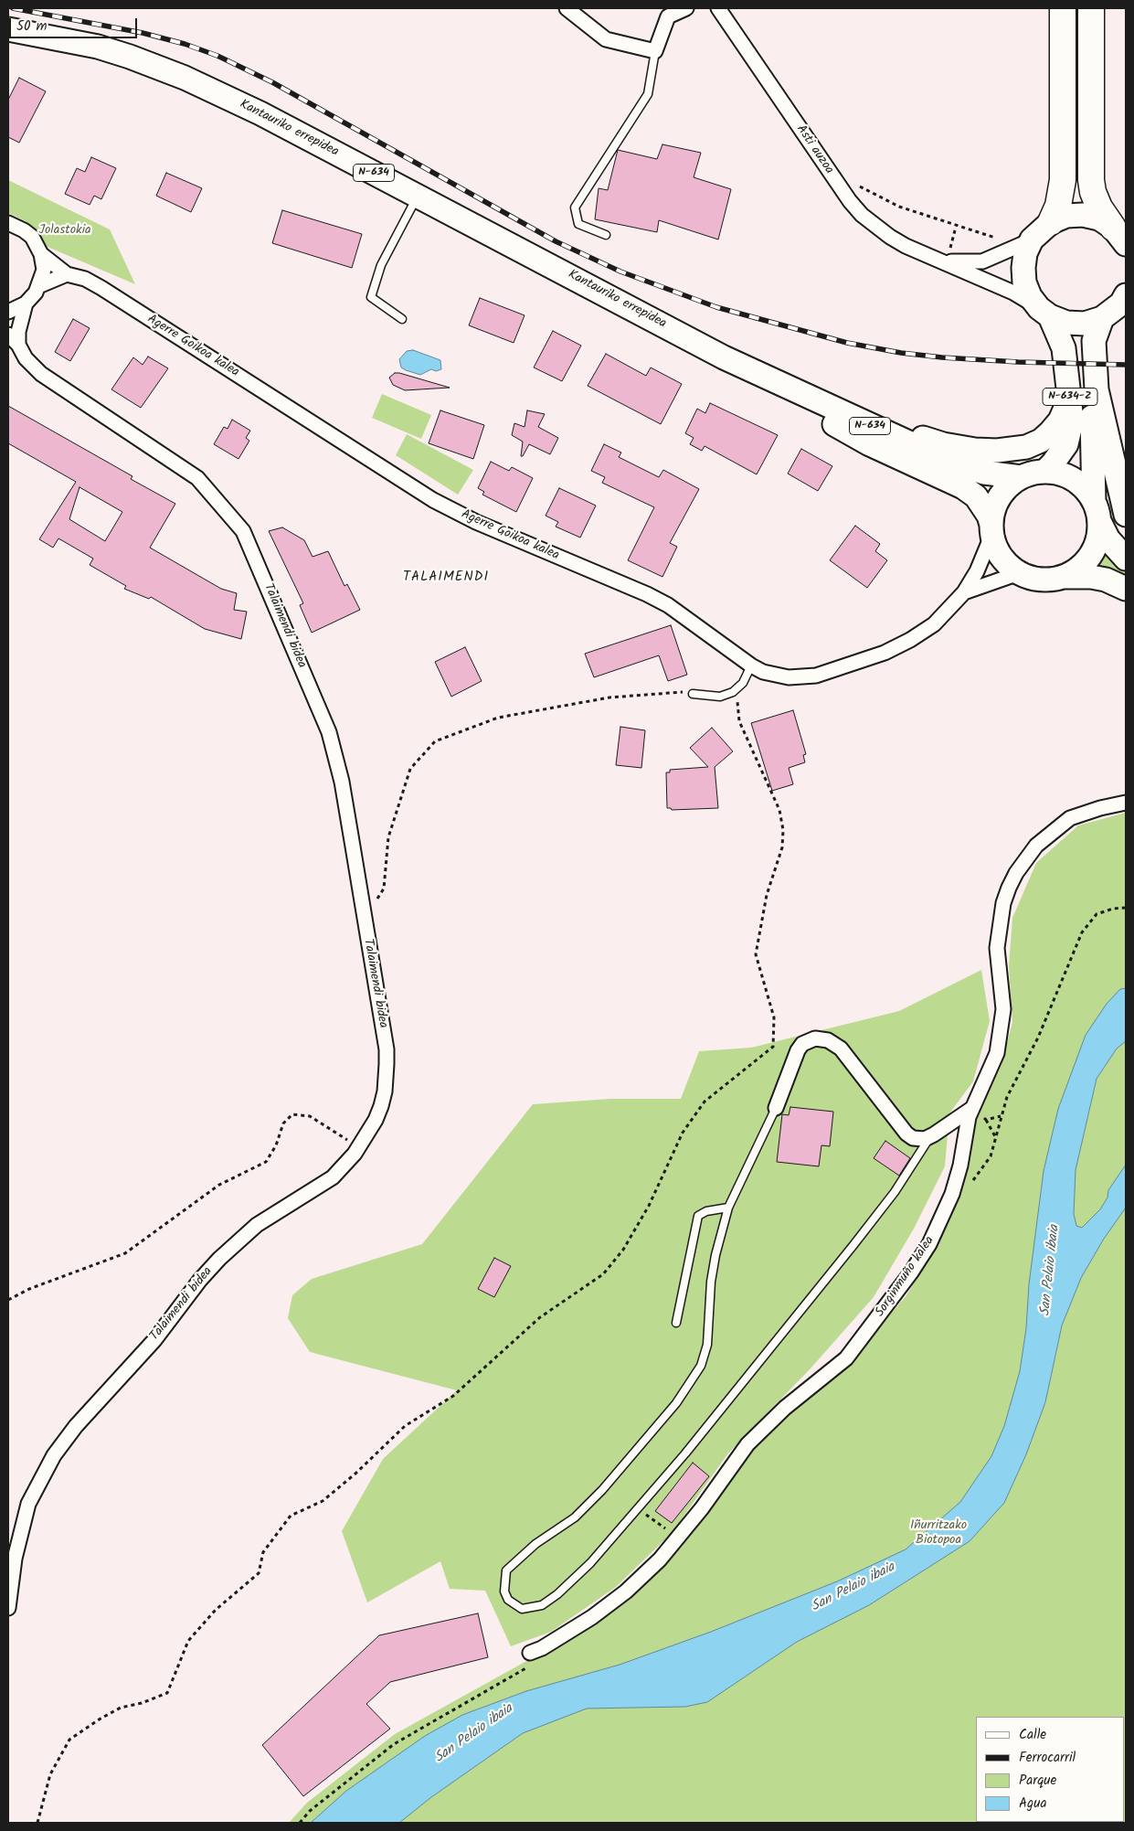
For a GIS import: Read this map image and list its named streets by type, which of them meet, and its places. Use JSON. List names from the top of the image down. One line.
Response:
{"streets":{"highway":["Kantauriko errepidea","N-634","N-634-Z"],"street":["Asti auzoa","Agerre Goikoa kalea","Talaimendi bidea","Sorginmuño kalea"]},"crossings":[["Kantauriko errepidea","N-634"],["Asti auzoa","N-634-Z"],["N-634","N-634-Z"]],"districts":["TALAIMENDI"],"water":["San Pelaio ibaia"],"parks":["Jolastokia","Iñurritzako Biotopoa"],"legend":["Calle","Ferrocarril","Parque","Agua"],"scale_bar":"50 m"}
